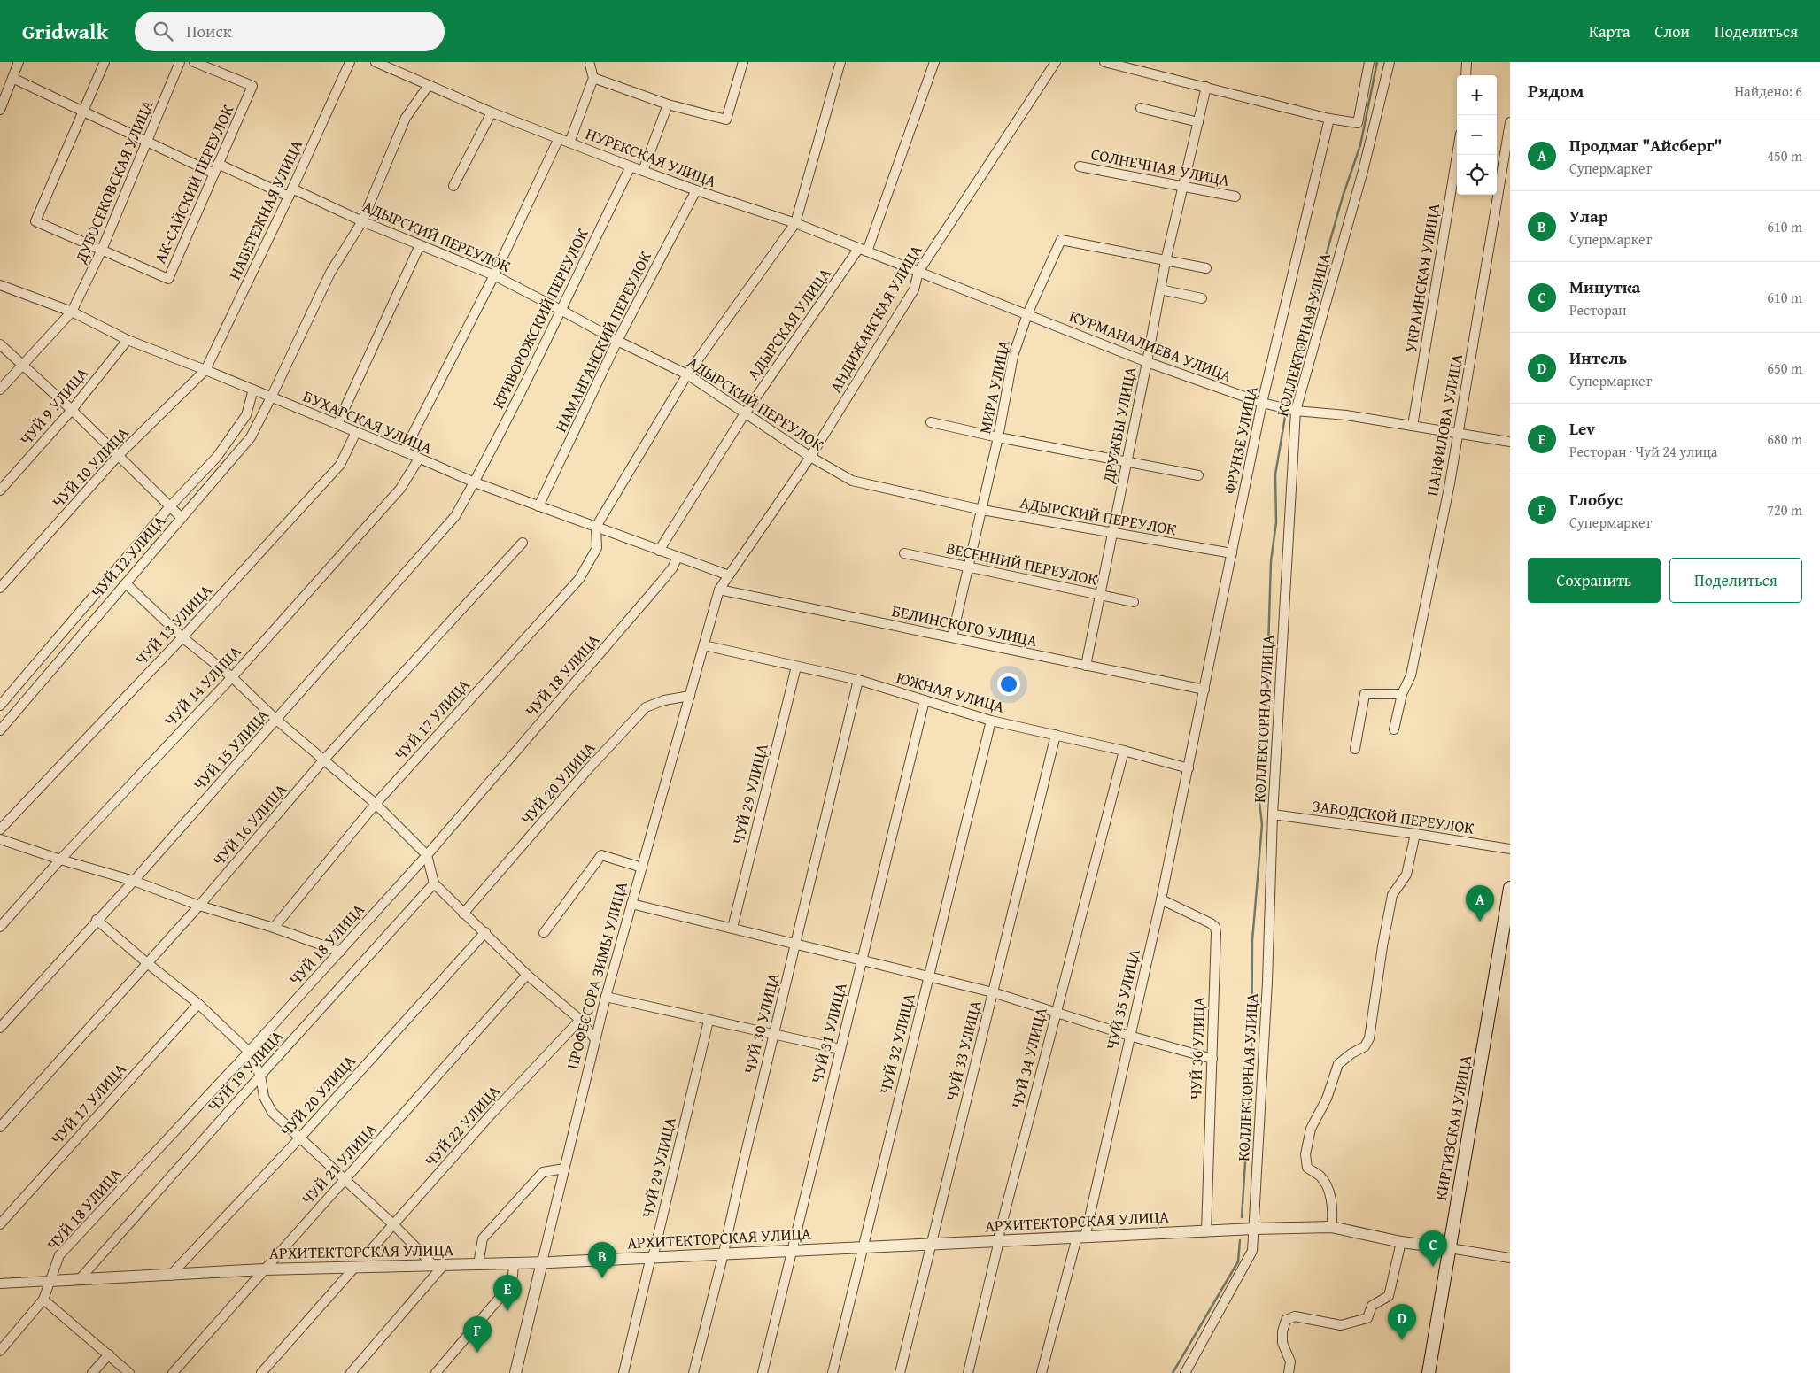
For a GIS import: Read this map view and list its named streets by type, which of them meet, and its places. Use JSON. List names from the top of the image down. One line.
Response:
{"streets":{"main road":["КИРГИЗСКАЯ УЛИЦА"],"street":["НУРЕКСКАЯ УЛИЦА","СОЛНЕЧНАЯ УЛИЦА","ДУБОСЕКОВСКАЯ УЛИЦА","АК-САЙСКИЙ ПЕРЕУЛОК","НАБЕРЕЖНАЯ УЛИЦА","АДЫРСКИЙ ПЕРЕУЛОК","УКРАИНСКАЯ УЛИЦА","КРИВОРОЖСКИЙ ПЕРЕУЛОК","АНДИЖАНСКАЯ УЛИЦА","АДЫРСКАЯ УЛИЦА","КОЛЛЕКТОРНАЯ УЛИЦА","НАМАНГАНСКИЙ ПЕРЕУЛОК","КУРМАНАЛИЕВА УЛИЦА","МИРА УЛИЦА","ЧУЙ 9 УЛИЦА","БУХАРСКАЯ УЛИЦА","ДРУЖБЫ УЛИЦА","ПАНФИЛОВА УЛИЦА","ФРУНЗЕ УЛИЦА","ЧУЙ 10 УЛИЦА","ЧУЙ 12 УЛИЦА","ВЕСЕННИЙ ПЕРЕУЛОК","ЧУЙ 13 УЛИЦА","БЕЛИНСКОГО УЛИЦА","ЧУЙ 18 УЛИЦА","ЧУЙ 14 УЛИЦА","ЮЖНАЯ УЛИЦА","ЧУЙ 17 УЛИЦА","ЧУЙ 15 УЛИЦА","ЧУЙ 20 УЛИЦА","ЧУЙ 29 УЛИЦА","ЗАВОДСКОЙ ПЕРЕУЛОК","ЧУЙ 16 УЛИЦА","ПРОФЕССОРА ЗИМЫ УЛИЦА","ЧУЙ 35 УЛИЦА","ЧУЙ 30 УЛИЦА","ЧУЙ 31 УЛИЦА","ЧУЙ 32 УЛИЦА","ЧУЙ 36 УЛИЦА","ЧУЙ 33 УЛИЦА","ЧУЙ 34 УЛИЦА","ЧУЙ 19 УЛИЦА","ЧУЙ 22 УЛИЦА","ЧУЙ 21 УЛИЦА","АРХИТЕКТОРСКАЯ УЛИЦА"]},"crossings":[["НУРЕКСКАЯ УЛИЦА","КРИВОРОЖСКИЙ ПЕРЕУЛОК"],["НУРЕКСКАЯ УЛИЦА","АНДИЖАНСКАЯ УЛИЦА"],["НУРЕКСКАЯ УЛИЦА","АДЫРСКАЯ УЛИЦА"],["НУРЕКСКАЯ УЛИЦА","НАМАНГАНСКИЙ ПЕРЕУЛОК"],["НУРЕКСКАЯ УЛИЦА","КУРМАНАЛИЕВА УЛИЦА"],["НУРЕКСКАЯ УЛИЦА","ЧУЙ 12 УЛИЦА"],["СОЛНЕЧНАЯ УЛИЦА","ДРУЖБЫ УЛИЦА"],["ДУБОСЕКОВСКАЯ УЛИЦА","АК-САЙСКИЙ ПЕРЕУЛОК"],["ДУБОСЕКОВСКАЯ УЛИЦА","БУХАРСКАЯ УЛИЦА"],["АК-САЙСКИЙ ПЕРЕУЛОК","АДЫРСКИЙ ПЕРЕУЛОК"],["НАБЕРЕЖНАЯ УЛИЦА","АДЫРСКИЙ ПЕРЕУЛОК"],["НАБЕРЕЖНАЯ УЛИЦА","БУХАРСКАЯ УЛИЦА"],["НАБЕРЕЖНАЯ УЛИЦА","ЧУЙ 10 УЛИЦА"],["АДЫРСКИЙ ПЕРЕУЛОК","КРИВОРОЖСКИЙ ПЕРЕУЛОК"],["АДЫРСКИЙ ПЕРЕУЛОК","АНДИЖАНСКАЯ УЛИЦА"],["АДЫРСКИЙ ПЕРЕУЛОК","АДЫРСКАЯ УЛИЦА"],["АДЫРСКИЙ ПЕРЕУЛОК","НАМАНГАНСКИЙ ПЕРЕУЛОК"],["АДЫРСКИЙ ПЕРЕУЛОК","МИРА УЛИЦА"],["АДЫРСКИЙ ПЕРЕУЛОК","ДРУЖБЫ УЛИЦА"],["АДЫРСКИЙ ПЕРЕУЛОК","ФРУНЗЕ УЛИЦА"],["АДЫРСКИЙ ПЕРЕУЛОК","ЧУЙ 12 УЛИЦА"],["УКРАИНСКАЯ УЛИЦА","КУРМАНАЛИЕВА УЛИЦА"],["КРИВОРОЖСКИЙ ПЕРЕУЛОК","БУХАРСКАЯ УЛИЦА"],["КРИВОРОЖСКИЙ ПЕРЕУЛОК","ЧУЙ 15 УЛИЦА"],["АНДИЖАНСКАЯ УЛИЦА","КУРМАНАЛИЕВА УЛИЦА"],["АНДИЖАНСКАЯ УЛИЦА","БУХАРСКАЯ УЛИЦА"],["АНДИЖАНСКАЯ УЛИЦА","БЕЛИНСКОГО УЛИЦА"],["АНДИЖАНСКАЯ УЛИЦА","ПРОФЕССОРА ЗИМЫ УЛИЦА"],["АДЫРСКАЯ УЛИЦА","БУХАРСКАЯ УЛИЦА"],["КОЛЛЕКТОРНАЯ УЛИЦА","КУРМАНАЛИЕВА УЛИЦА"],["КОЛЛЕКТОРНАЯ УЛИЦА","ЗАВОДСКОЙ ПЕРЕУЛОК"],["КОЛЛЕКТОРНАЯ УЛИЦА","АРХИТЕКТОРСКАЯ УЛИЦА"],["НАМАНГАНСКИЙ ПЕРЕУЛОК","БУХАРСКАЯ УЛИЦА"],["КУРМАНАЛИЕВА УЛИЦА","МИРА УЛИЦА"],["КУРМАНАЛИЕВА УЛИЦА","ДРУЖБЫ УЛИЦА"],["КУРМАНАЛИЕВА УЛИЦА","ПАНФИЛОВА УЛИЦА"],["КУРМАНАЛИЕВА УЛИЦА","ФРУНЗЕ УЛИЦА"],["МИРА УЛИЦА","ДРУЖБЫ УЛИЦА"],["МИРА УЛИЦА","ВЕСЕННИЙ ПЕРЕУЛОК"],["МИРА УЛИЦА","БЕЛИНСКОГО УЛИЦА"],["ЧУЙ 9 УЛИЦА","БУХАРСКАЯ УЛИЦА"],["БУХАРСКАЯ УЛИЦА","ЧУЙ 10 УЛИЦА"],["БУХАРСКАЯ УЛИЦА","ЧУЙ 12 УЛИЦА"],["БУХАРСКАЯ УЛИЦА","ЧУЙ 13 УЛИЦА"],["БУХАРСКАЯ УЛИЦА","ЧУЙ 18 УЛИЦА"],["БУХАРСКАЯ УЛИЦА","ЧУЙ 14 УЛИЦА"],["БУХАРСКАЯ УЛИЦА","ЧУЙ 17 УЛИЦА"],["БУХАРСКАЯ УЛИЦА","ЧУЙ 15 УЛИЦА"],["ДРУЖБЫ УЛИЦА","ВЕСЕННИЙ ПЕРЕУЛОК"],["ДРУЖБЫ УЛИЦА","БЕЛИНСКОГО УЛИЦА"],["ФРУНЗЕ УЛИЦА","БЕЛИНСКОГО УЛИЦА"],["ФРУНЗЕ УЛИЦА","ЮЖНАЯ УЛИЦА"],["ФРУНЗЕ УЛИЦА","ЧУЙ 35 УЛИЦА"],["БЕЛИНСКОГО УЛИЦА","ПРОФЕССОРА ЗИМЫ УЛИЦА"],["ЧУЙ 18 УЛИЦА","АРХИТЕКТОРСКАЯ УЛИЦА"],["ЮЖНАЯ УЛИЦА","ЧУЙ 29 УЛИЦА"],["ЮЖНАЯ УЛИЦА","ПРОФЕССОРА ЗИМЫ УЛИЦА"],["ЮЖНАЯ УЛИЦА","ЧУЙ 35 УЛИЦА"],["ЮЖНАЯ УЛИЦА","ЧУЙ 30 УЛИЦА"],["ЮЖНАЯ УЛИЦА","ЧУЙ 31 УЛИЦА"],["ЮЖНАЯ УЛИЦА","ЧУЙ 32 УЛИЦА"],["ЮЖНАЯ УЛИЦА","ЧУЙ 33 УЛИЦА"],["ЮЖНАЯ УЛИЦА","ЧУЙ 34 УЛИЦА"],["ЧУЙ 20 УЛИЦА","ПРОФЕССОРА ЗИМЫ УЛИЦА"],["ЧУЙ 20 УЛИЦА","АРХИТЕКТОРСКАЯ УЛИЦА"],["ЧУЙ 29 УЛИЦА","АРХИТЕКТОРСКАЯ УЛИЦА"],["ПРОФЕССОРА ЗИМЫ УЛИЦА","АРХИТЕКТОРСКАЯ УЛИЦА"],["ЧУЙ 35 УЛИЦА","ЧУЙ 36 УЛИЦА"],["ЧУЙ 35 УЛИЦА","АРХИТЕКТОРСКАЯ УЛИЦА"],["ЧУЙ 30 УЛИЦА","АРХИТЕКТОРСКАЯ УЛИЦА"],["ЧУЙ 31 УЛИЦА","АРХИТЕКТОРСКАЯ УЛИЦА"],["ЧУЙ 32 УЛИЦА","АРХИТЕКТОРСКАЯ УЛИЦА"],["ЧУЙ 36 УЛИЦА","АРХИТЕКТОРСКАЯ УЛИЦА"],["ЧУЙ 33 УЛИЦА","АРХИТЕКТОРСКАЯ УЛИЦА"],["ЧУЙ 34 УЛИЦА","АРХИТЕКТОРСКАЯ УЛИЦА"],["ЧУЙ 19 УЛИЦА","АРХИТЕКТОРСКАЯ УЛИЦА"],["КИРГИЗСКАЯ УЛИЦА","АРХИТЕКТОРСКАЯ УЛИЦА"],["ЧУЙ 21 УЛИЦА","АРХИТЕКТОРСКАЯ УЛИЦА"]],"page":{"header":"Gridwalk","search":"Поиск","nav":["Карта","Слои","Поделиться"],"heading":["Рядом","Найдено: 6"],"map_buttons":["+","−"],"list":[{"mark":"A","name":"Продмаг \"Айсберг\"","note":"Супермаркет","value":"450 m"},{"mark":"B","name":"Улар","note":"Супермаркет","value":"610 m"},{"mark":"C","name":"Минутка","note":"Ресторан","value":"610 m"},{"mark":"D","name":"Интель","note":"Супермаркет","value":"650 m"},{"mark":"E","name":"Lev","note":"Ресторан · Чуй 24 улица","value":"680 m"},{"mark":"F","name":"Глобус","note":"Супермаркет","value":"720 m"}],"buttons":["Сохранить","Поделиться"],"pins":["A","C","B","E","D","F"]}}
